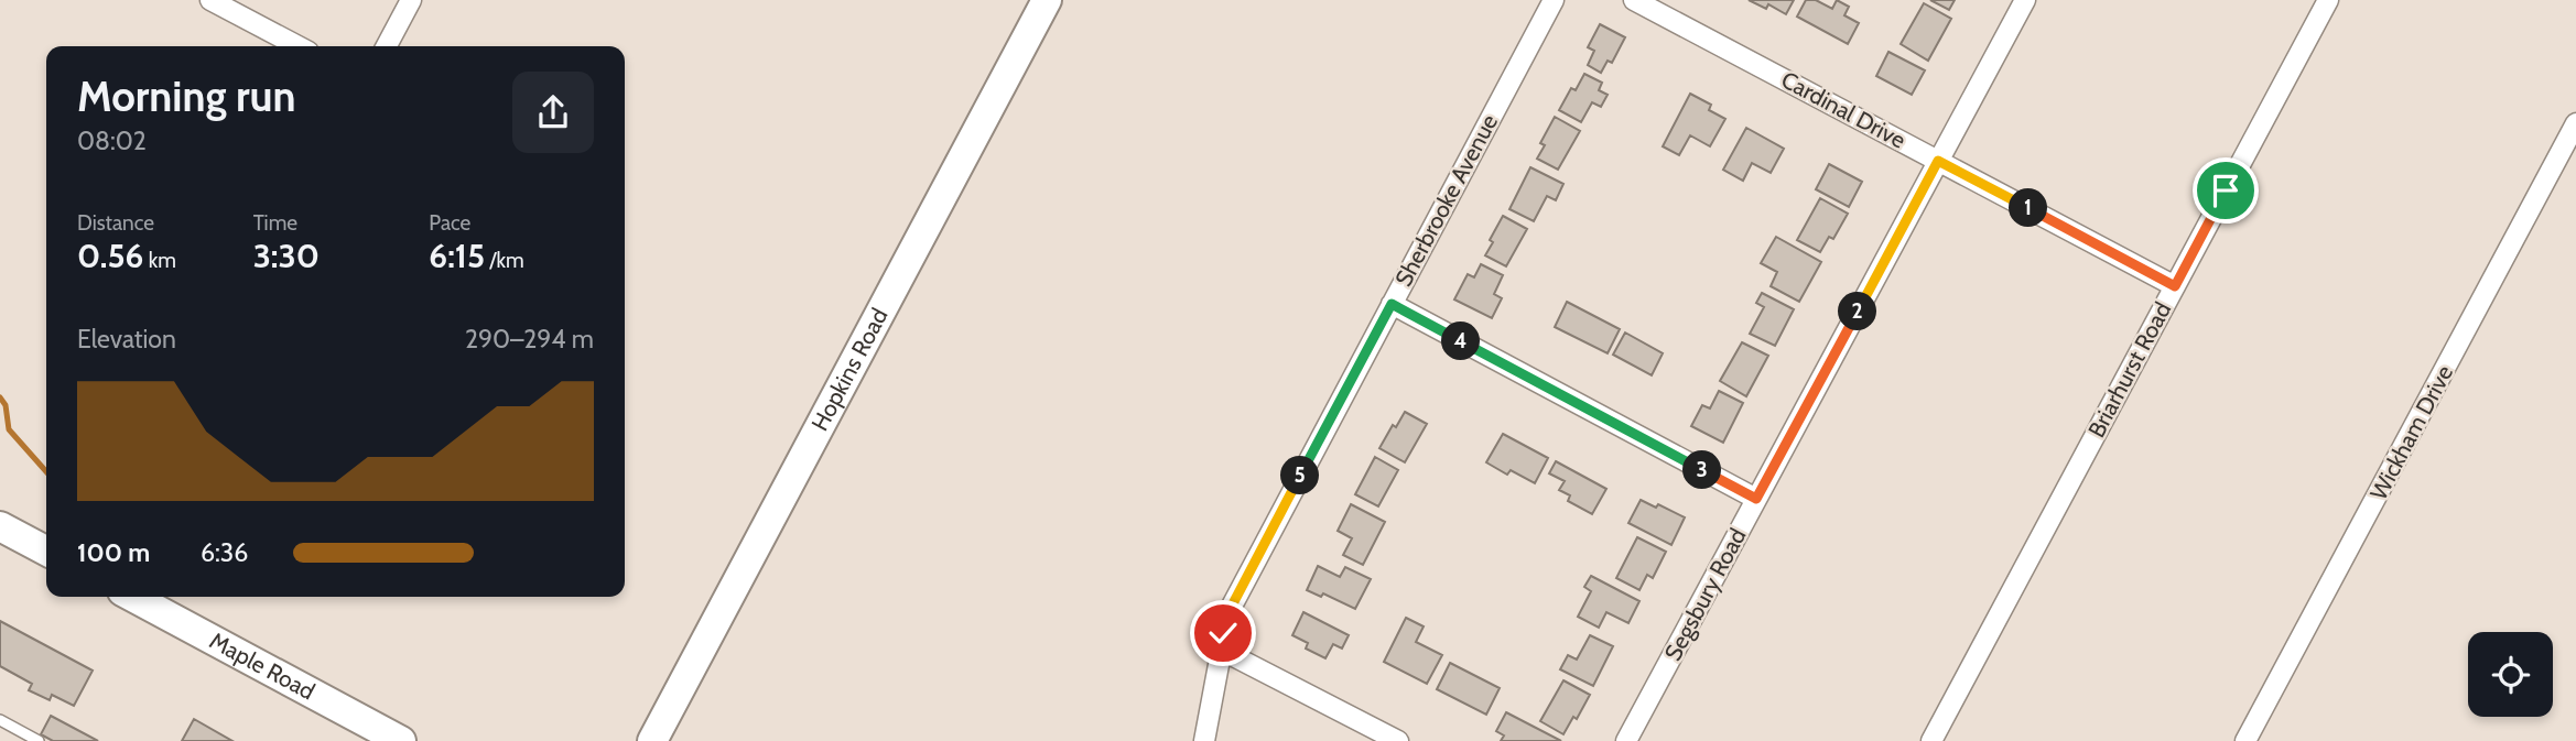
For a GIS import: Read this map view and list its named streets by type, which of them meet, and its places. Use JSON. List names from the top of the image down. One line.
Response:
{"streets":{"street":["Cardinal Drive","Sherbrooke Avenue","Briarhurst Road","Hopkins Road","Wickham Drive","Segsbury Road","Maple Road"]},"crossings":[["Cardinal Drive","Briarhurst Road"],["Cardinal Drive","Segsbury Road"]],"page":{"heading":["Morning run","08:02"],"stats":[["Distance","0.56 km"],["Time","3:30"],["Pace","6:15 /km"]],"pins":["1","2","4","3","5"],"chart":["Elevation","290–294 m"],"list":[{"name":"100 m","note":"6:36"}]}}
